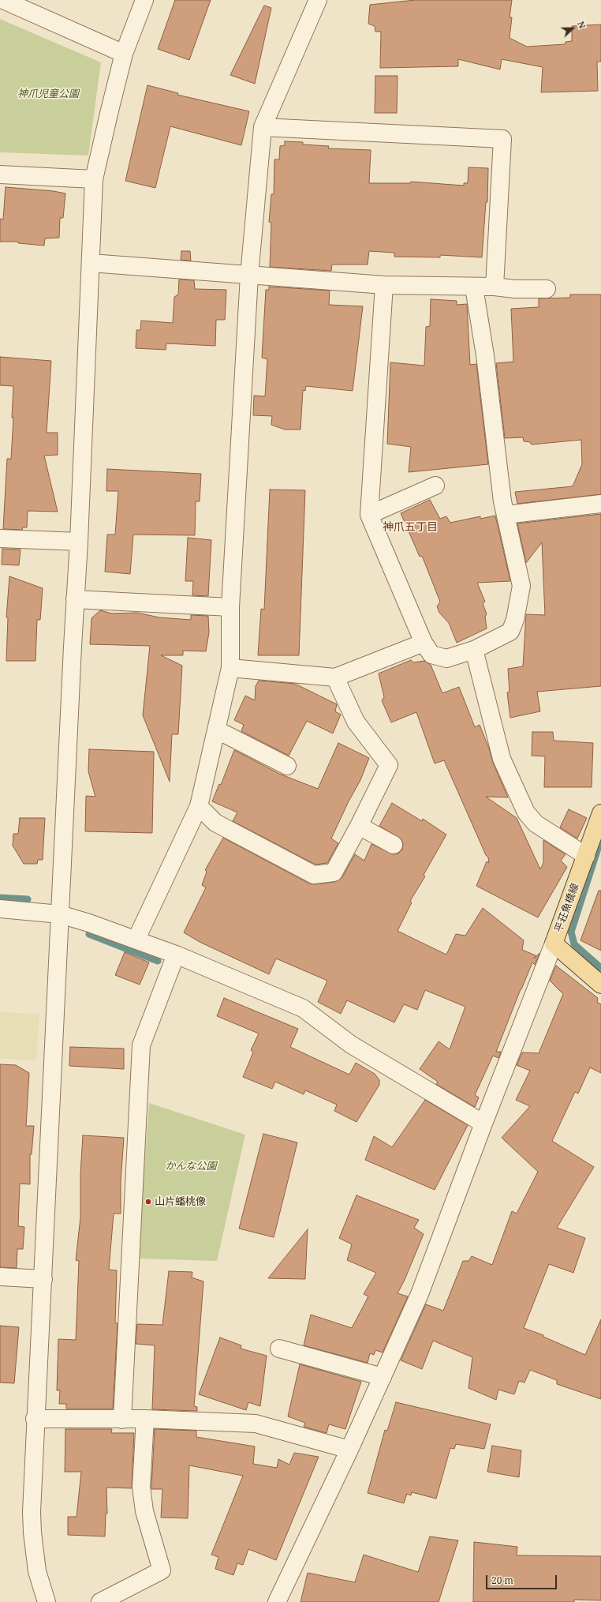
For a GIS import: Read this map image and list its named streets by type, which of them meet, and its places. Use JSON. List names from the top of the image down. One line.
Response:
{"streets":{"main road":["平荘魚橋線"]},"districts":["神爪五丁目"],"parks":["神爪児童公園","かんな公園"],"places":["山片蟠桃像"],"scale_bar":"20 m","north":"right"}
